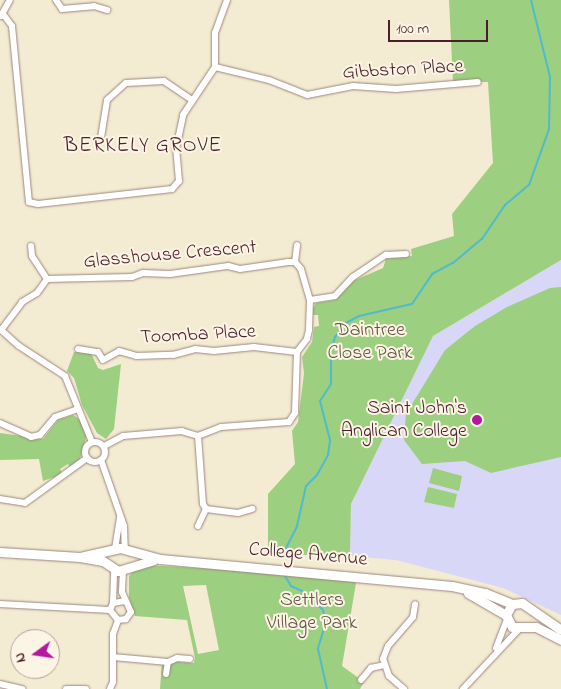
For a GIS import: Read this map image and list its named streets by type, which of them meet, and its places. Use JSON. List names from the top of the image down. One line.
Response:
{"streets":{"street":["Gibbston Place","Glasshouse Crescent","Toomba Place","College Avenue"]},"districts":["BERKELY GROVE"],"parks":["Daintree Close Park","Settlers Village Park"],"places":["Saint John's Anglican College"],"scale_bar":"100 m","north":"left"}
